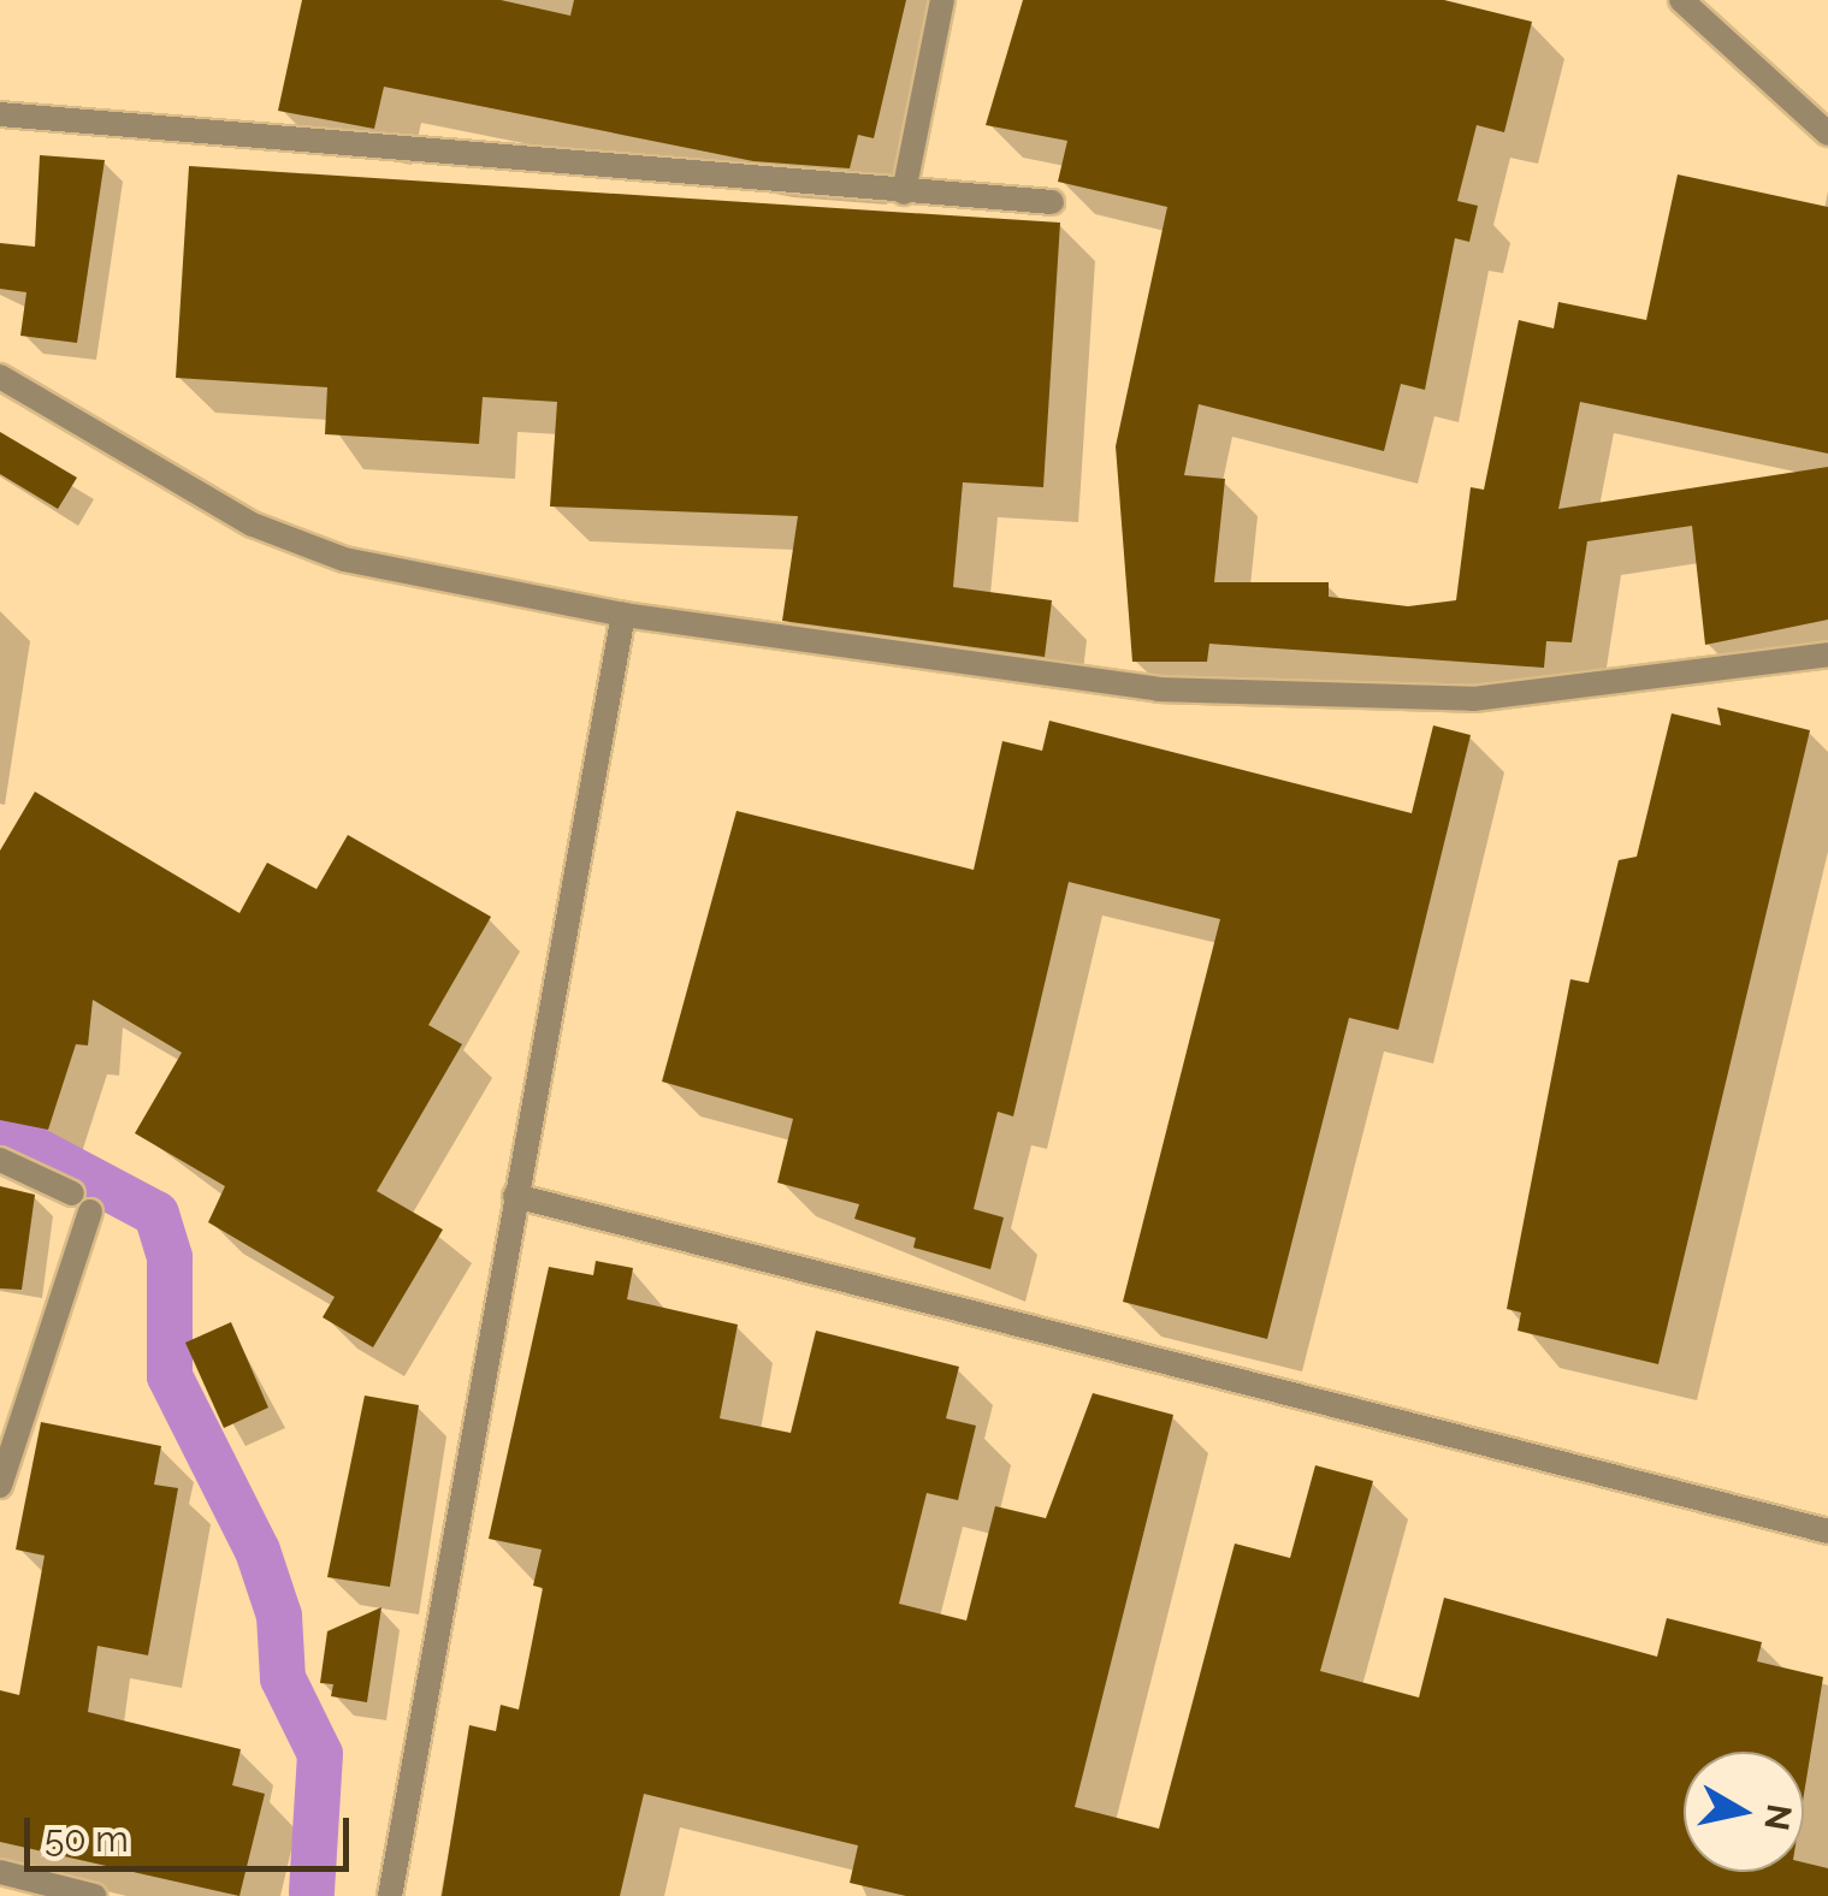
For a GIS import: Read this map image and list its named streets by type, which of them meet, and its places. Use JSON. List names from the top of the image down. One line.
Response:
{"scale_bar":"50 m","north":"right"}
